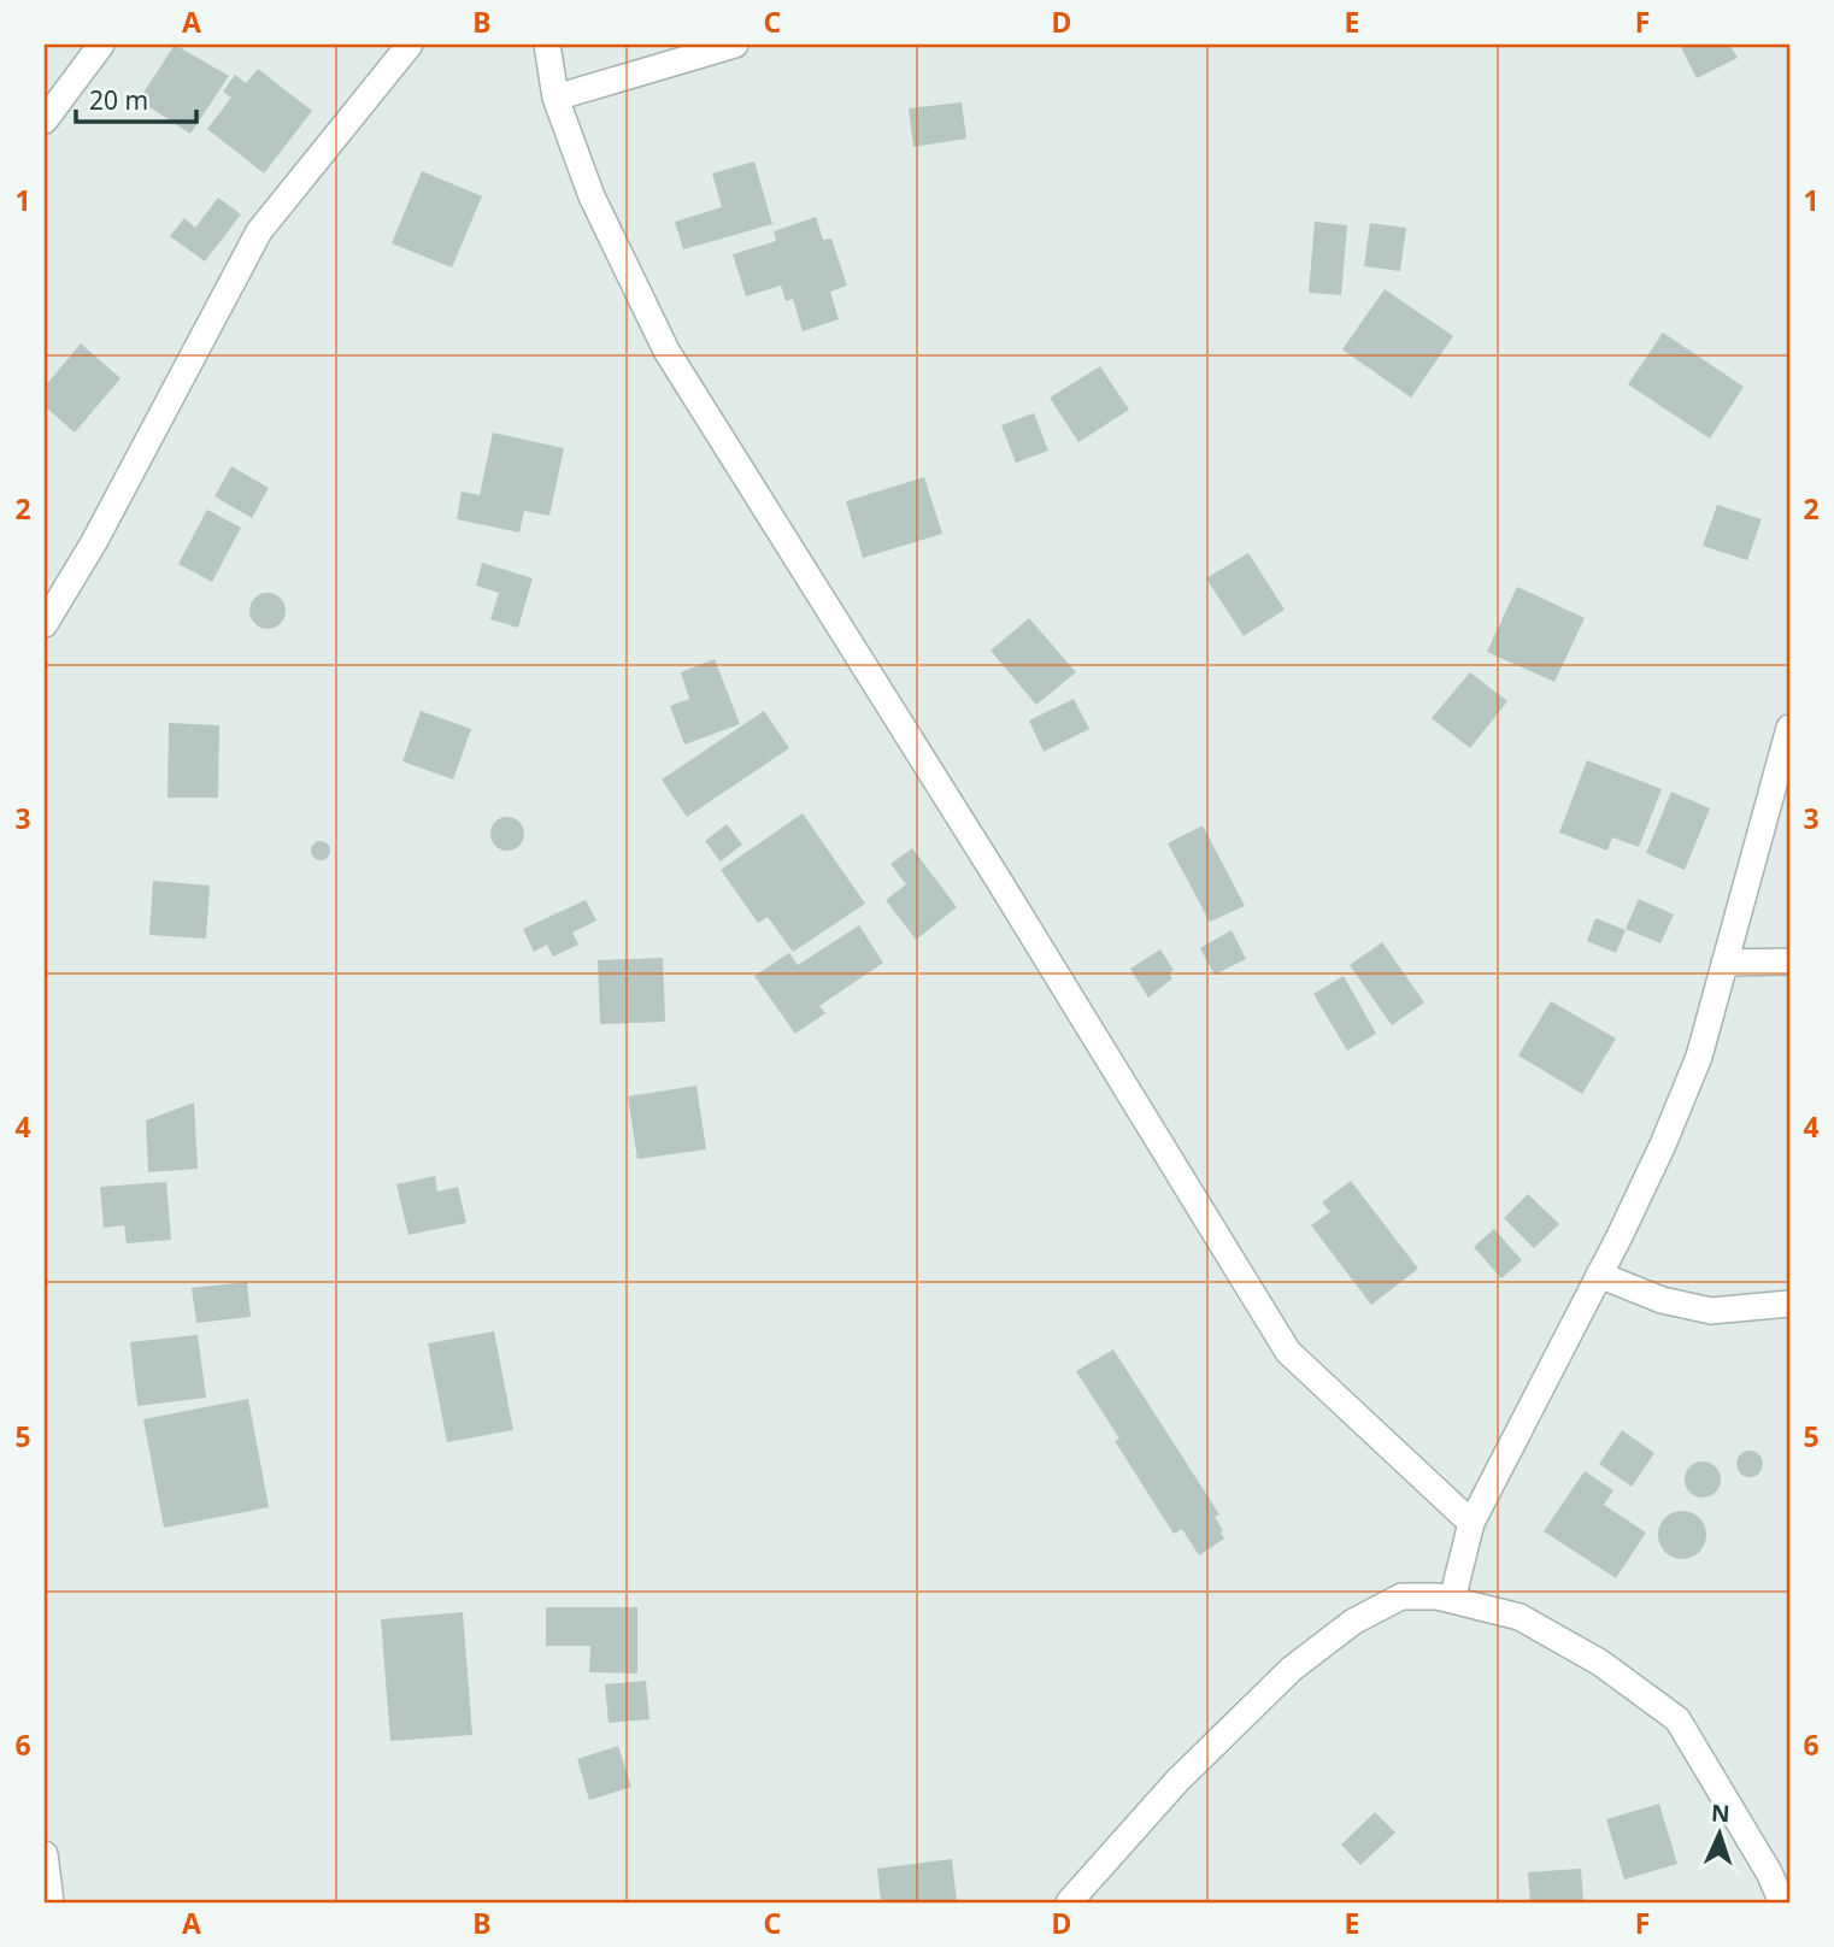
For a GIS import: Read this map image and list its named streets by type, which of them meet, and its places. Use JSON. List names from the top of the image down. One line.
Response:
{"scale_bar":"20 m","north":"top","grid":{"columns":["A","B","C","D","E","F"],"rows":["1","2","3","4","5","6"]}}
